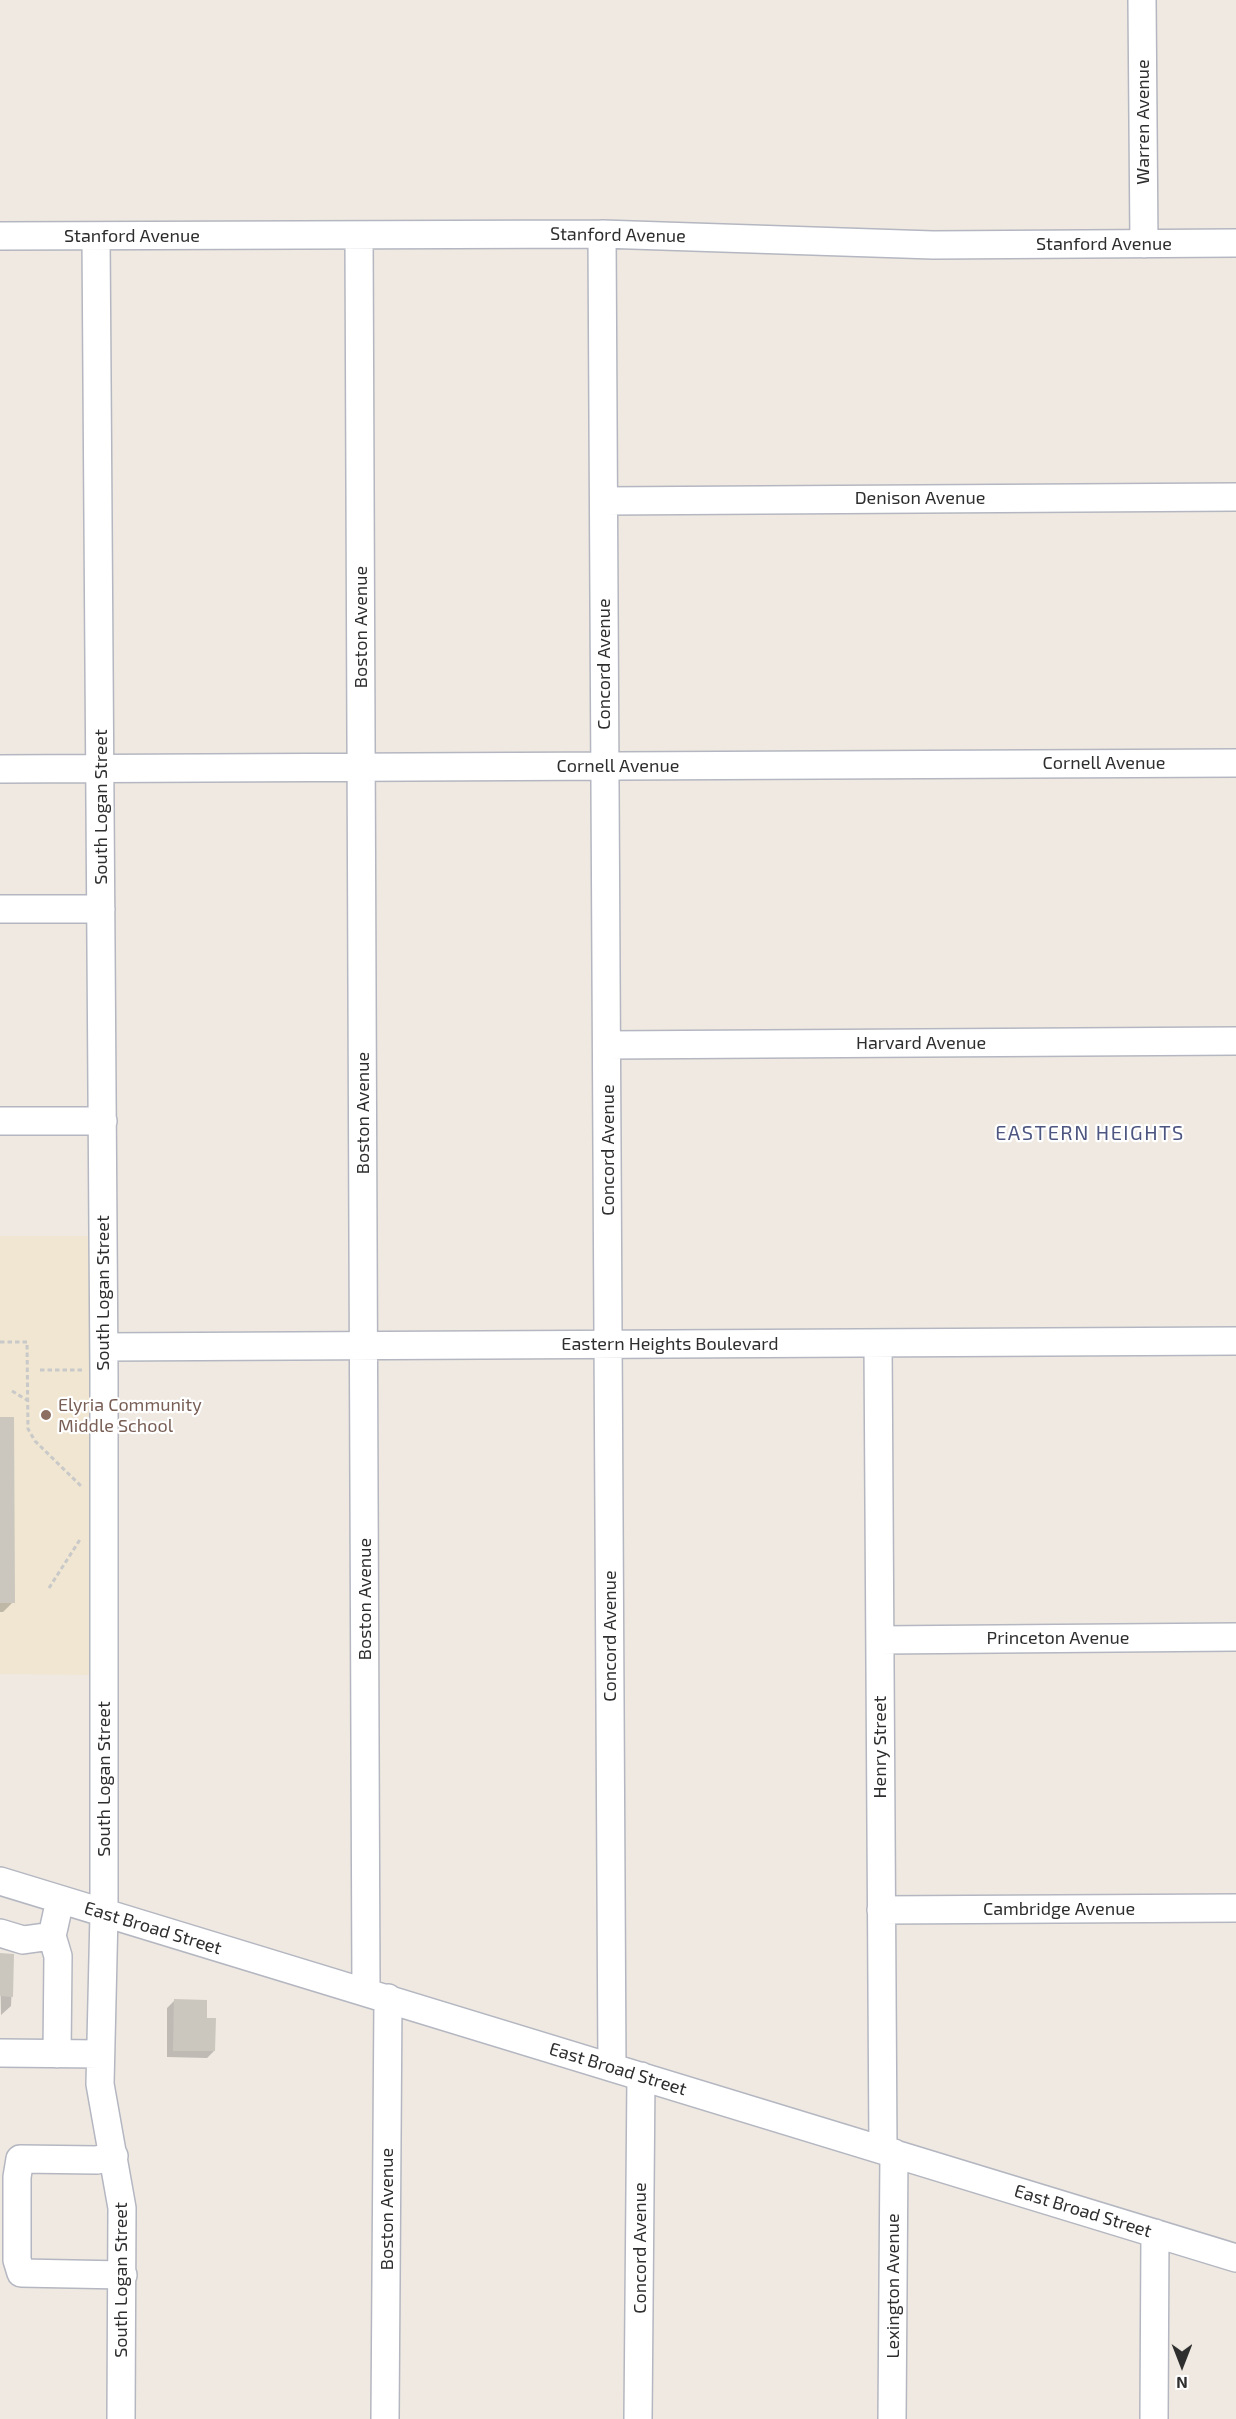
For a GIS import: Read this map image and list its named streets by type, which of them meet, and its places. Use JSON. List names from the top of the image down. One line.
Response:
{"streets":{"street":["Warren Avenue","Stanford Avenue","Denison Avenue","Boston Avenue","Concord Avenue","Cornell Avenue","South Logan Street","Harvard Avenue","Eastern Heights Boulevard","Princeton Avenue","Henry Street","Cambridge Avenue","East Broad Street","Lexington Avenue"]},"crossings":[["Warren Avenue","Stanford Avenue"],["Stanford Avenue","Boston Avenue"],["Stanford Avenue","Concord Avenue"],["Stanford Avenue","South Logan Street"],["Denison Avenue","Concord Avenue"],["Boston Avenue","Cornell Avenue"],["Boston Avenue","Eastern Heights Boulevard"],["Boston Avenue","East Broad Street"],["Concord Avenue","Cornell Avenue"],["Concord Avenue","Harvard Avenue"],["Concord Avenue","Eastern Heights Boulevard"],["Concord Avenue","East Broad Street"],["Cornell Avenue","South Logan Street"],["South Logan Street","Eastern Heights Boulevard"],["South Logan Street","East Broad Street"],["Eastern Heights Boulevard","Henry Street"],["Princeton Avenue","Henry Street"],["Henry Street","Cambridge Avenue"],["Henry Street","East Broad Street"],["Henry Street","Lexington Avenue"],["East Broad Street","Lexington Avenue"]],"districts":["EASTERN HEIGHTS"],"places":["Elyria Community Middle School"],"north":"bottom"}
